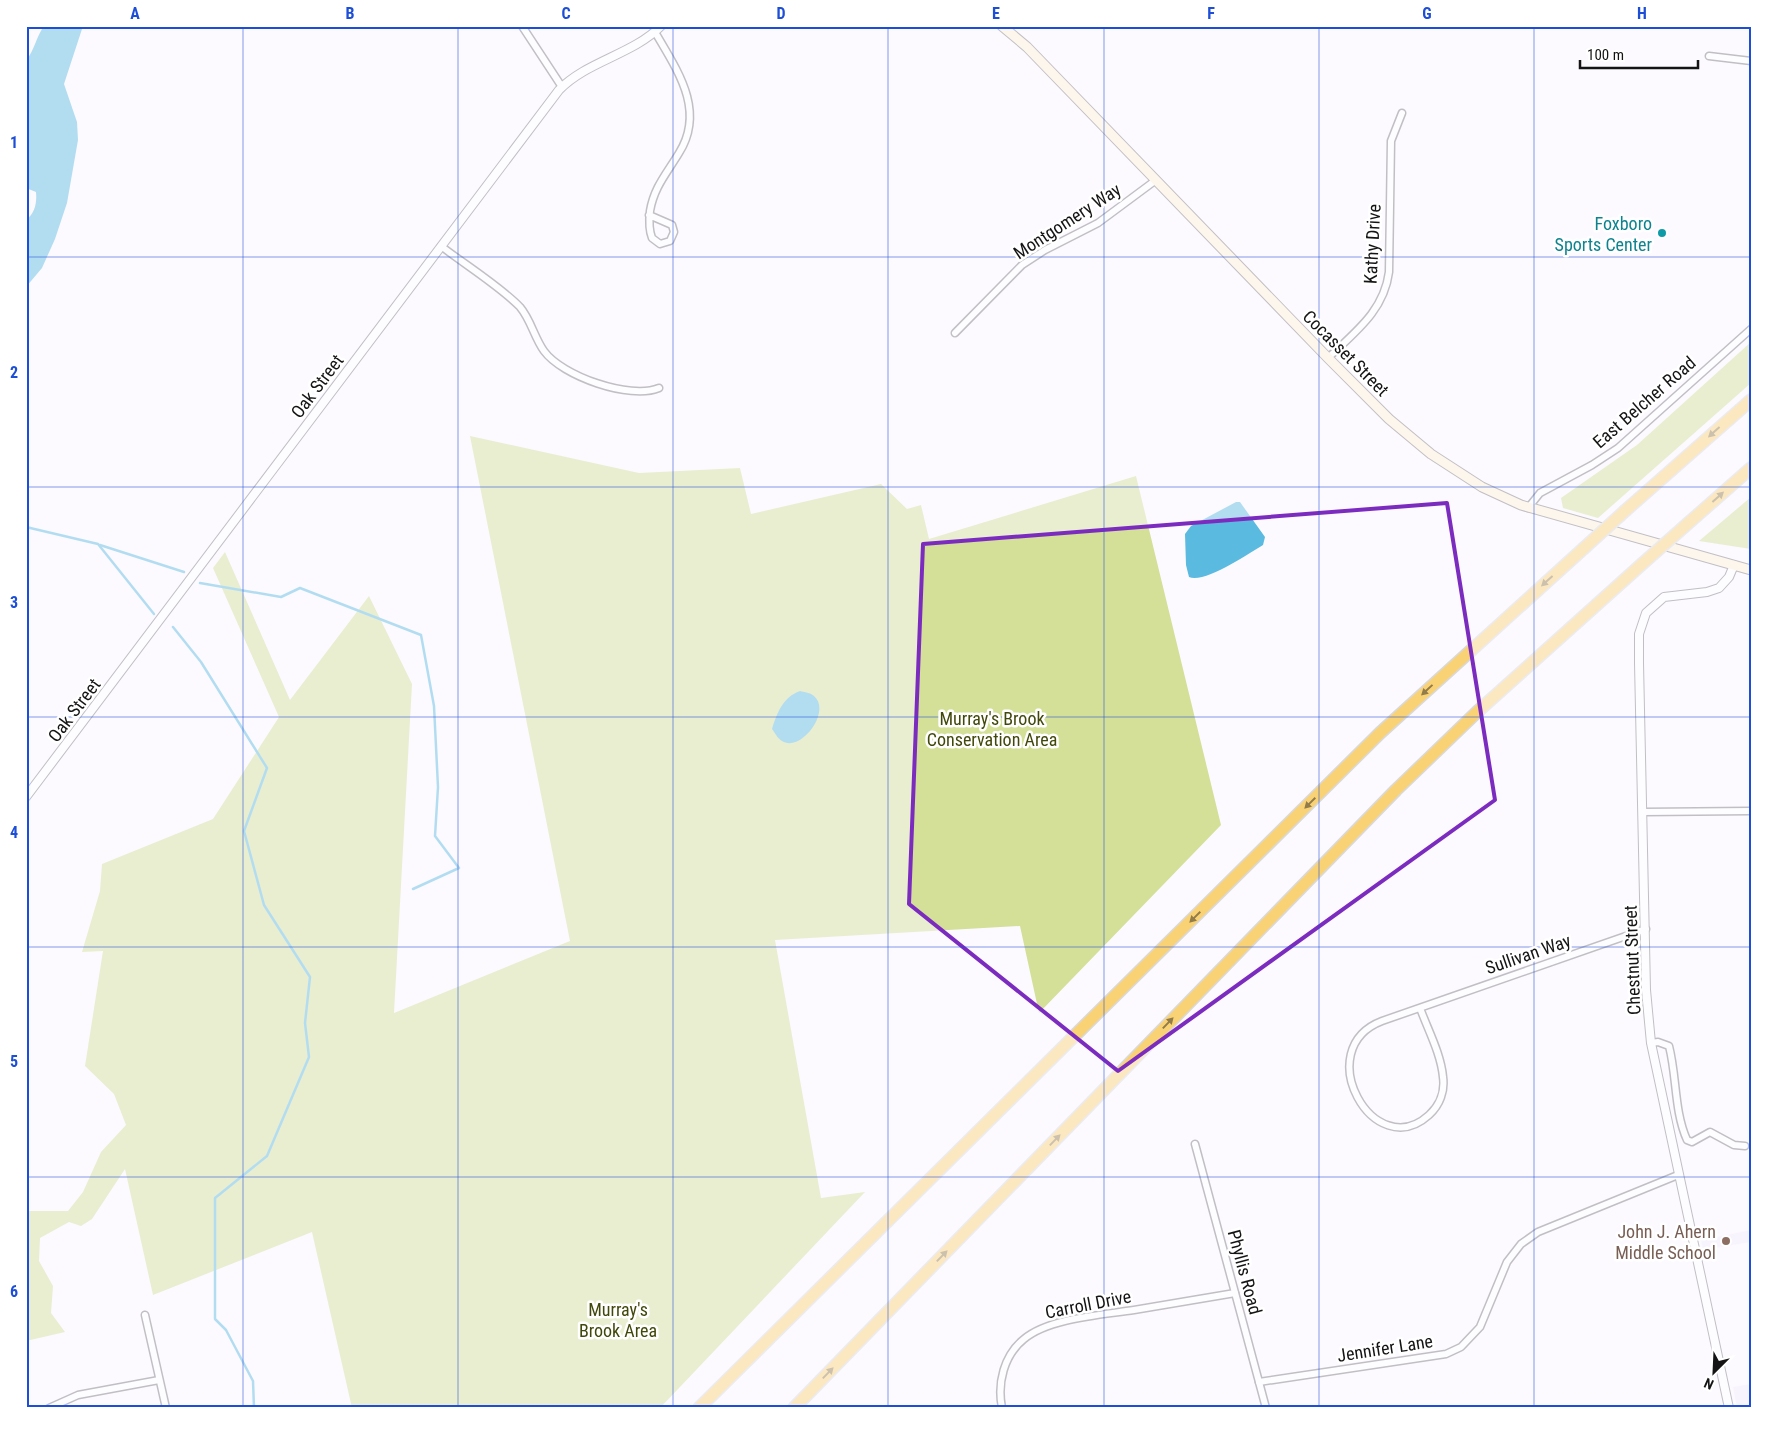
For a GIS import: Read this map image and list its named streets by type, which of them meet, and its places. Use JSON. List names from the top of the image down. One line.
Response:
{"streets":{"main road":["Cocasset Street"],"street":["Montgomery Way","Kathy Drive","Oak Street","East Belcher Road","Sullivan Way","Chestnut Street","Phyllis Road","Carroll Drive","Jennifer Lane"]},"crossings":[["Montgomery Way","Cocasset Street"],["Kathy Drive","Cocasset Street"],["Cocasset Street","East Belcher Road"],["Cocasset Street","Chestnut Street"],["Sullivan Way","Chestnut Street"],["Chestnut Street","Jennifer Lane"],["Phyllis Road","Carroll Drive"],["Phyllis Road","Jennifer Lane"]],"parks":["Murray's Brook Conservation Area","Murray's Brook Area"],"places":["Foxboro Sports Center","John J. Ahern Middle School"],"scale_bar":"100 m","north":"bottom left","grid":{"columns":["A","B","C","D","E","F","G","H"],"rows":["1","2","3","4","5","6"]}}
